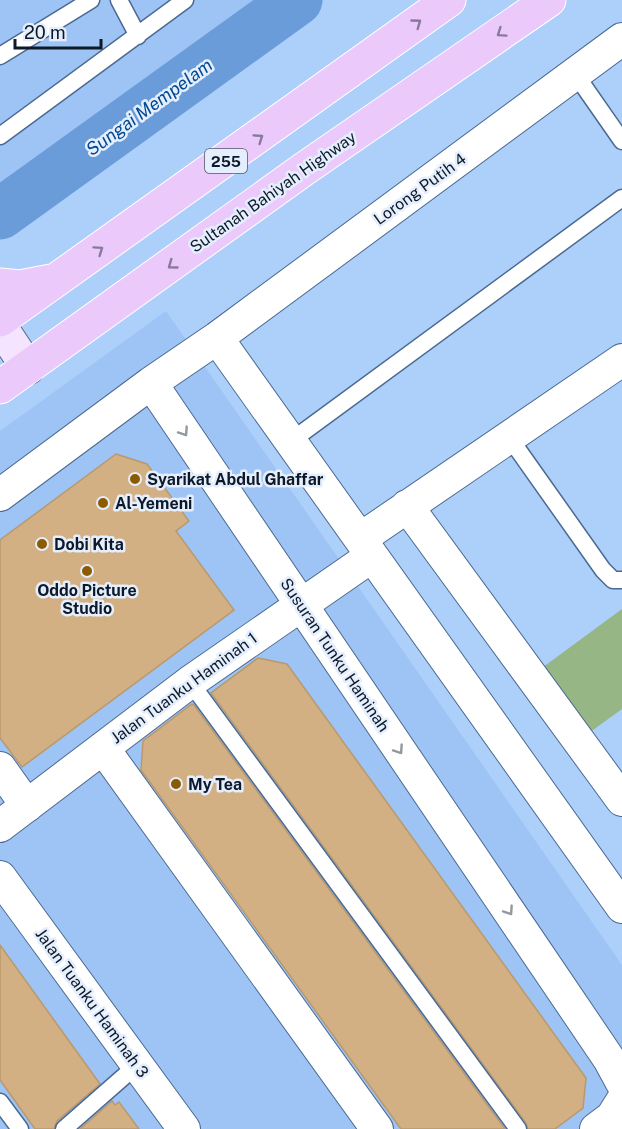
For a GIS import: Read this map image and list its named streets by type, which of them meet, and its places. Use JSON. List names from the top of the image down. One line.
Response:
{"streets":{"main road":["255","Sultanah Bahiyah Highway"],"street":["Lorong Putih 4","Susuran Tunku Haminah","Jalan Tuanku Haminah 1","Jalan Tuanku Haminah 3"]},"crossings":[["Lorong Putih 4","Susuran Tunku Haminah"],["Susuran Tunku Haminah","Jalan Tuanku Haminah 1"]],"water":["Sungai Mempelam"],"places":["Syarikat Abdul Ghaffar","Al-Yemeni","Dobi Kita","Oddo Picture Studio","My Tea"],"scale_bar":"20 m"}
